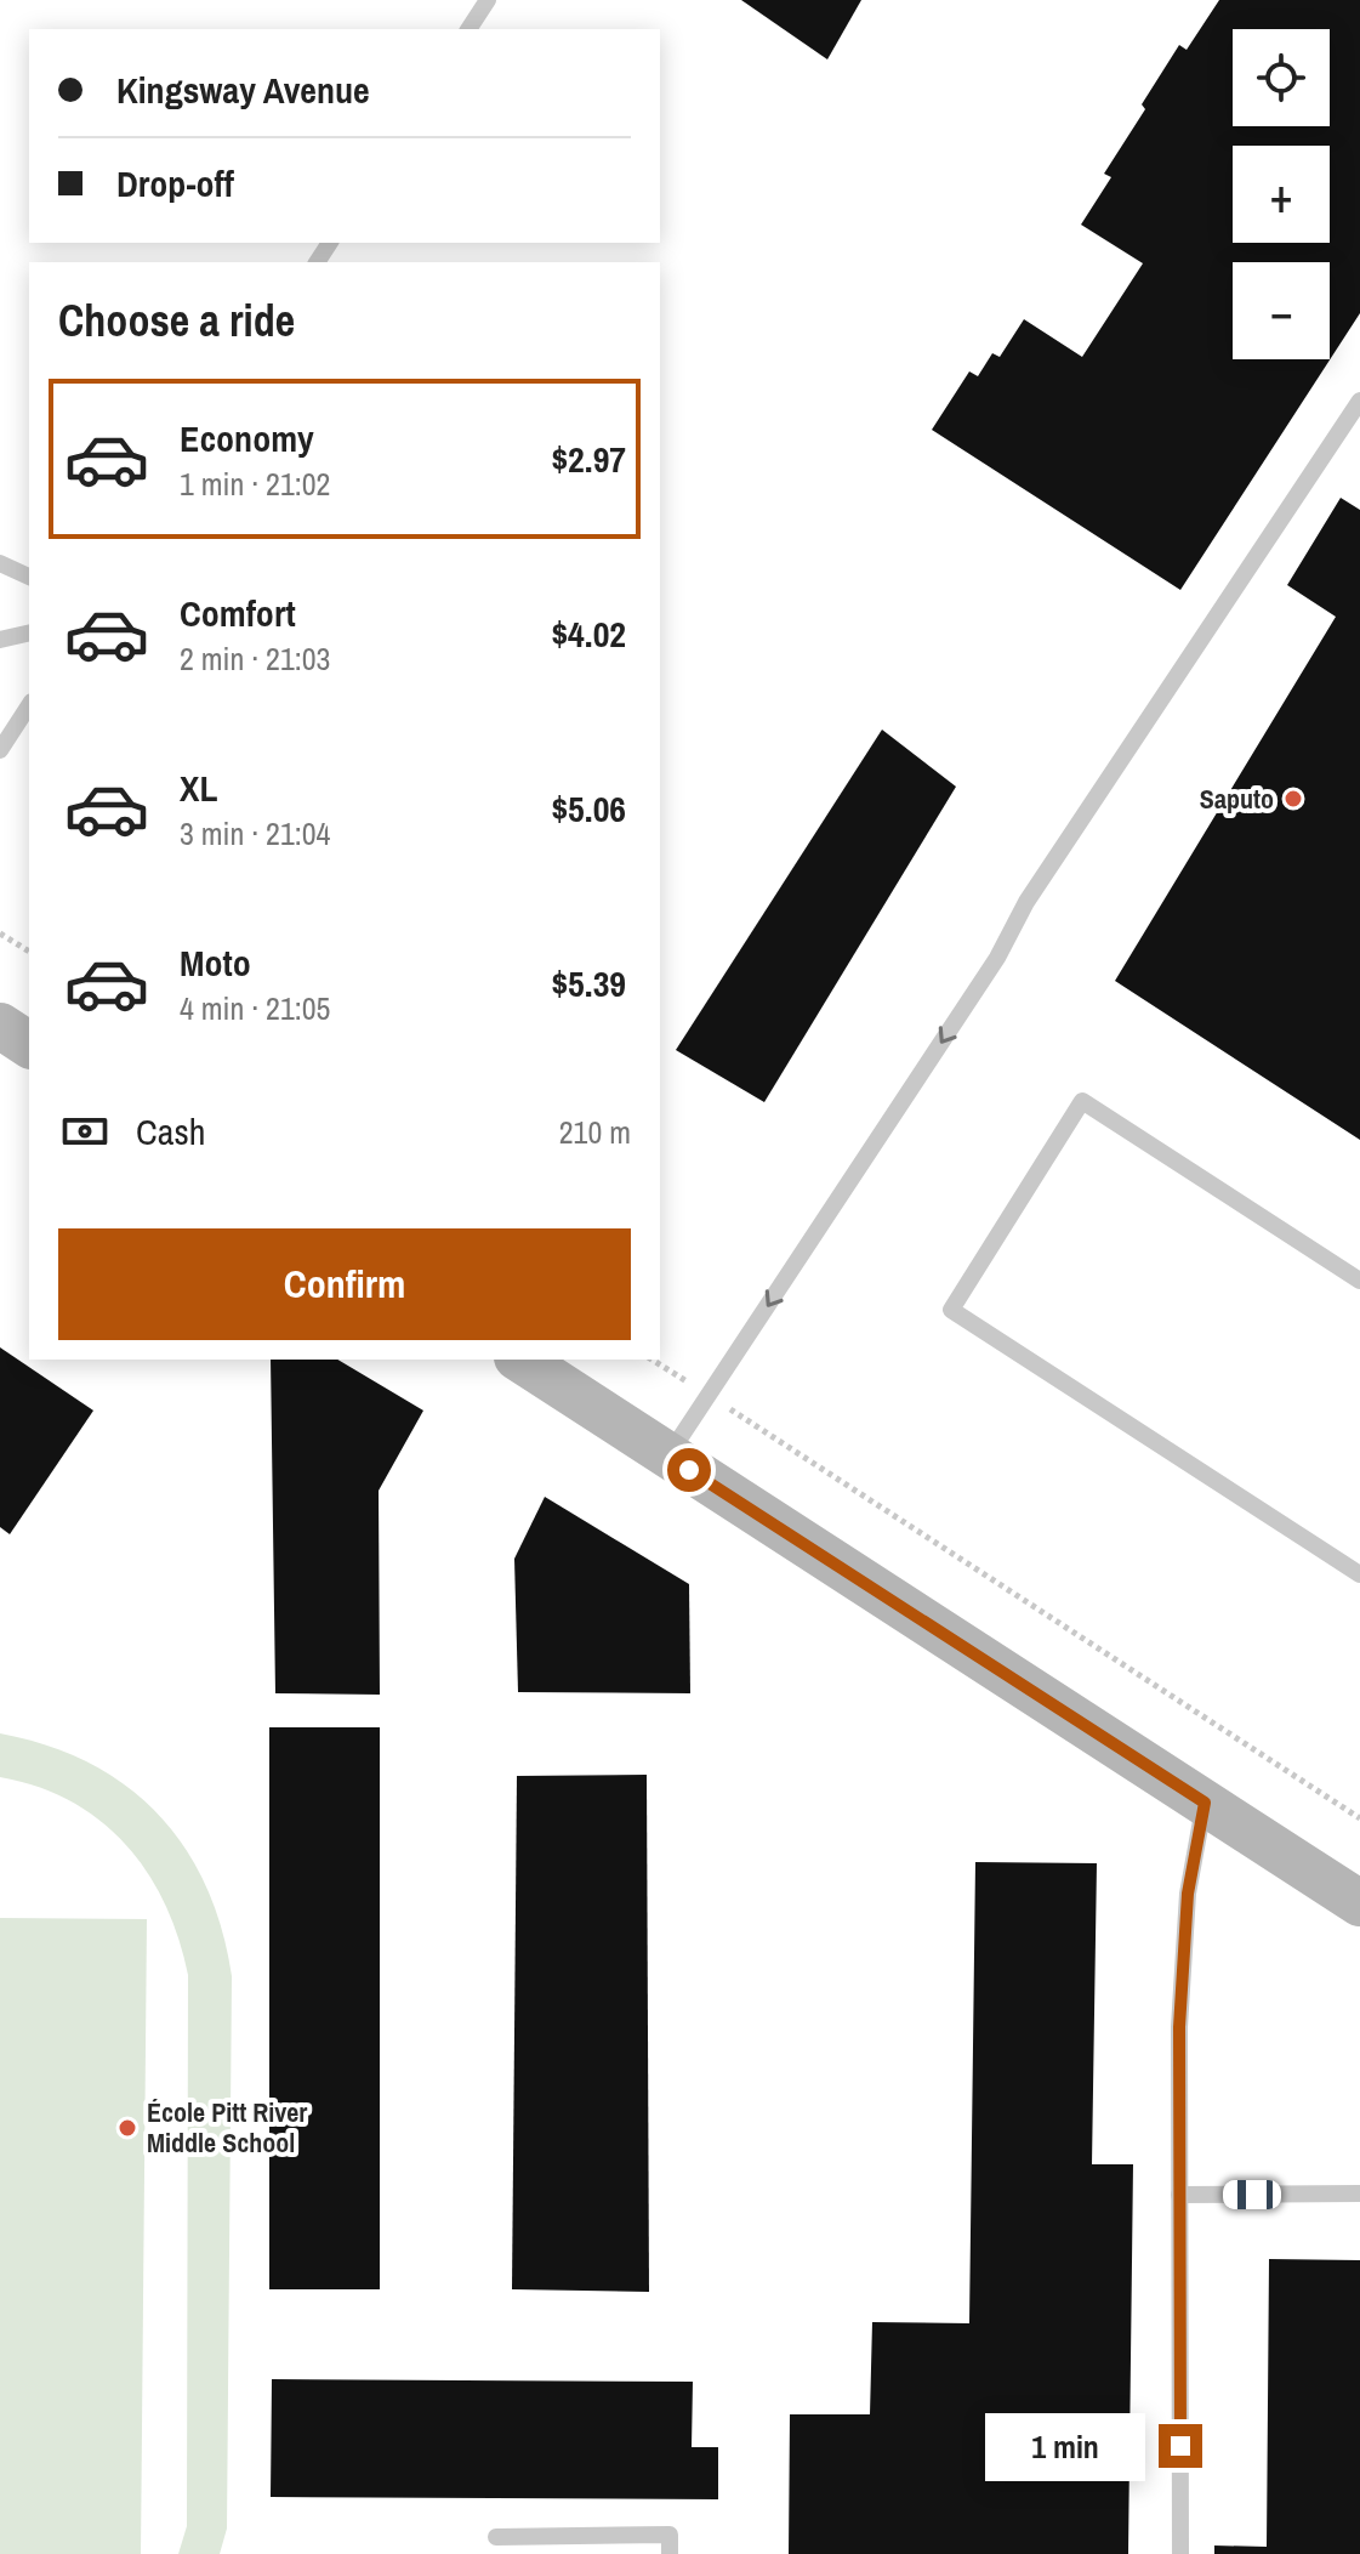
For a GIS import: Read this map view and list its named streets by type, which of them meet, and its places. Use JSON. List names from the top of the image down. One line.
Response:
{"places":["Saputo","École Pitt River Middle School"],"page":{"map_buttons":["+","−"],"banner":["Kingsway Avenue","Drop-off"],"heading":"Choose a ride","list":[{"name":"Economy","note":"1 min · 21:02","value":"$2.97"},{"name":"Comfort","note":"2 min · 21:03","value":"$4.02"},{"name":"XL","note":"3 min · 21:04","value":"$5.06"},{"name":"Moto","note":"4 min · 21:05","value":"$5.39"}],"pay":["Cash","210 m"],"buttons":"Confirm","bubble":"1 min"}}
